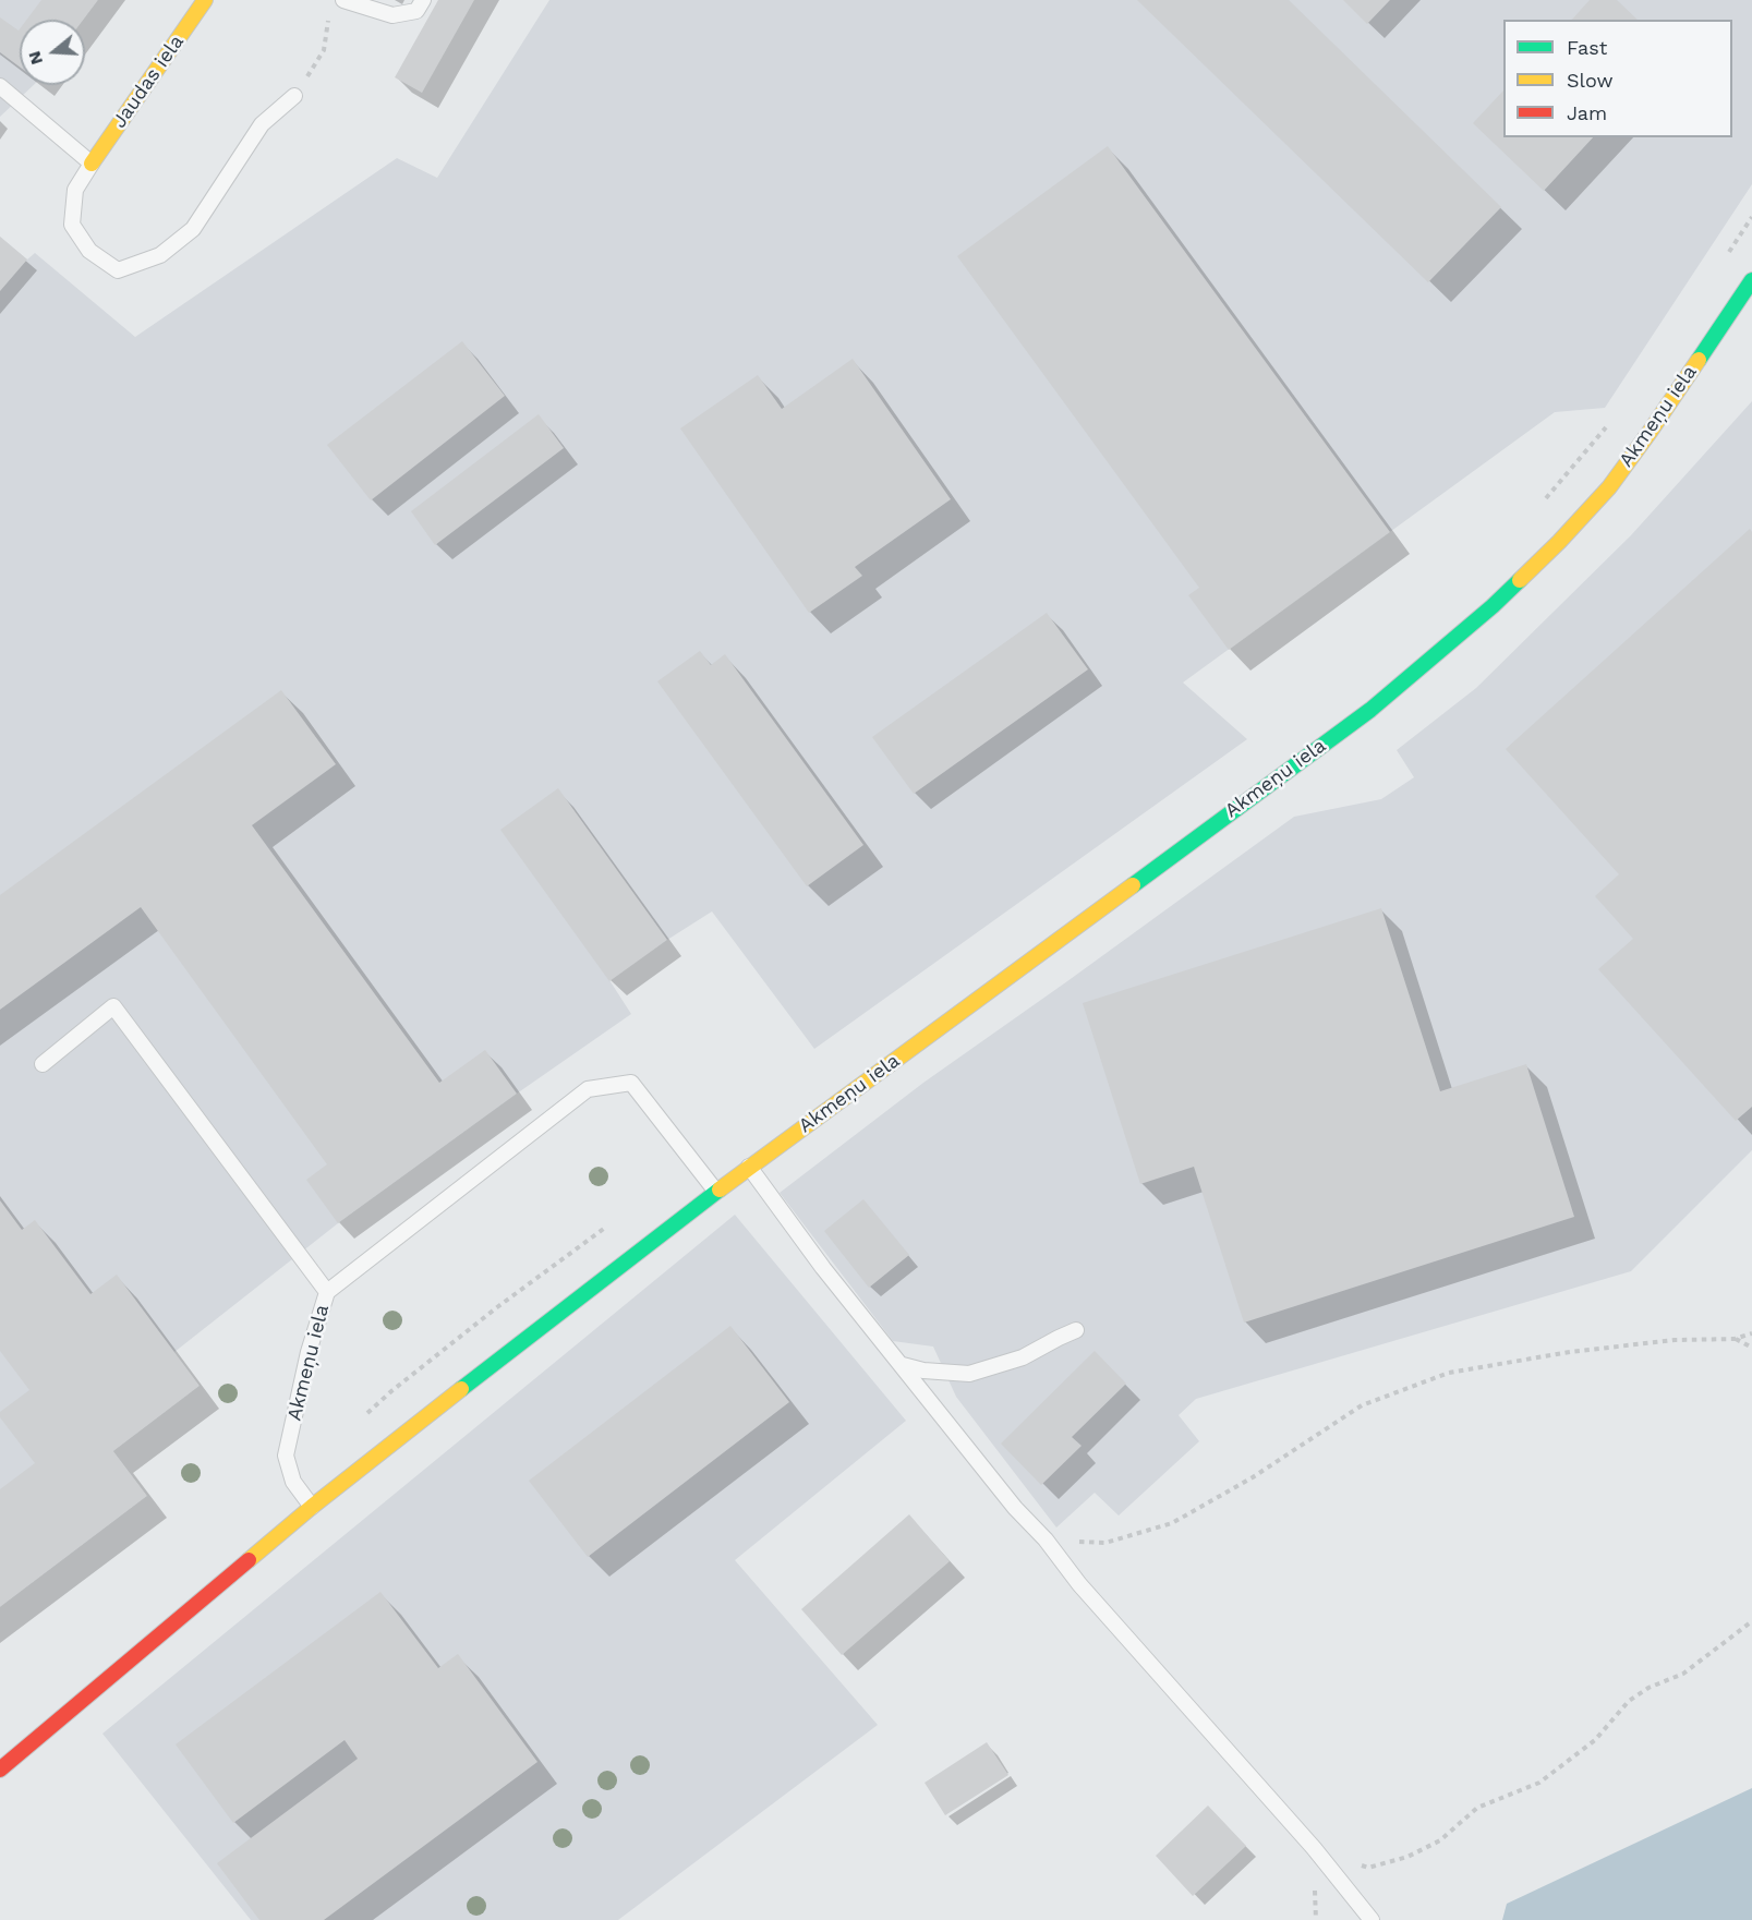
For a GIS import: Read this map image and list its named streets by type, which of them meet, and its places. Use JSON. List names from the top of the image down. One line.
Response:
{"streets":{"street":["Jaudas iela","Akmeņu iela"]},"legend":["Fast","Slow","Jam"],"north":"left"}
